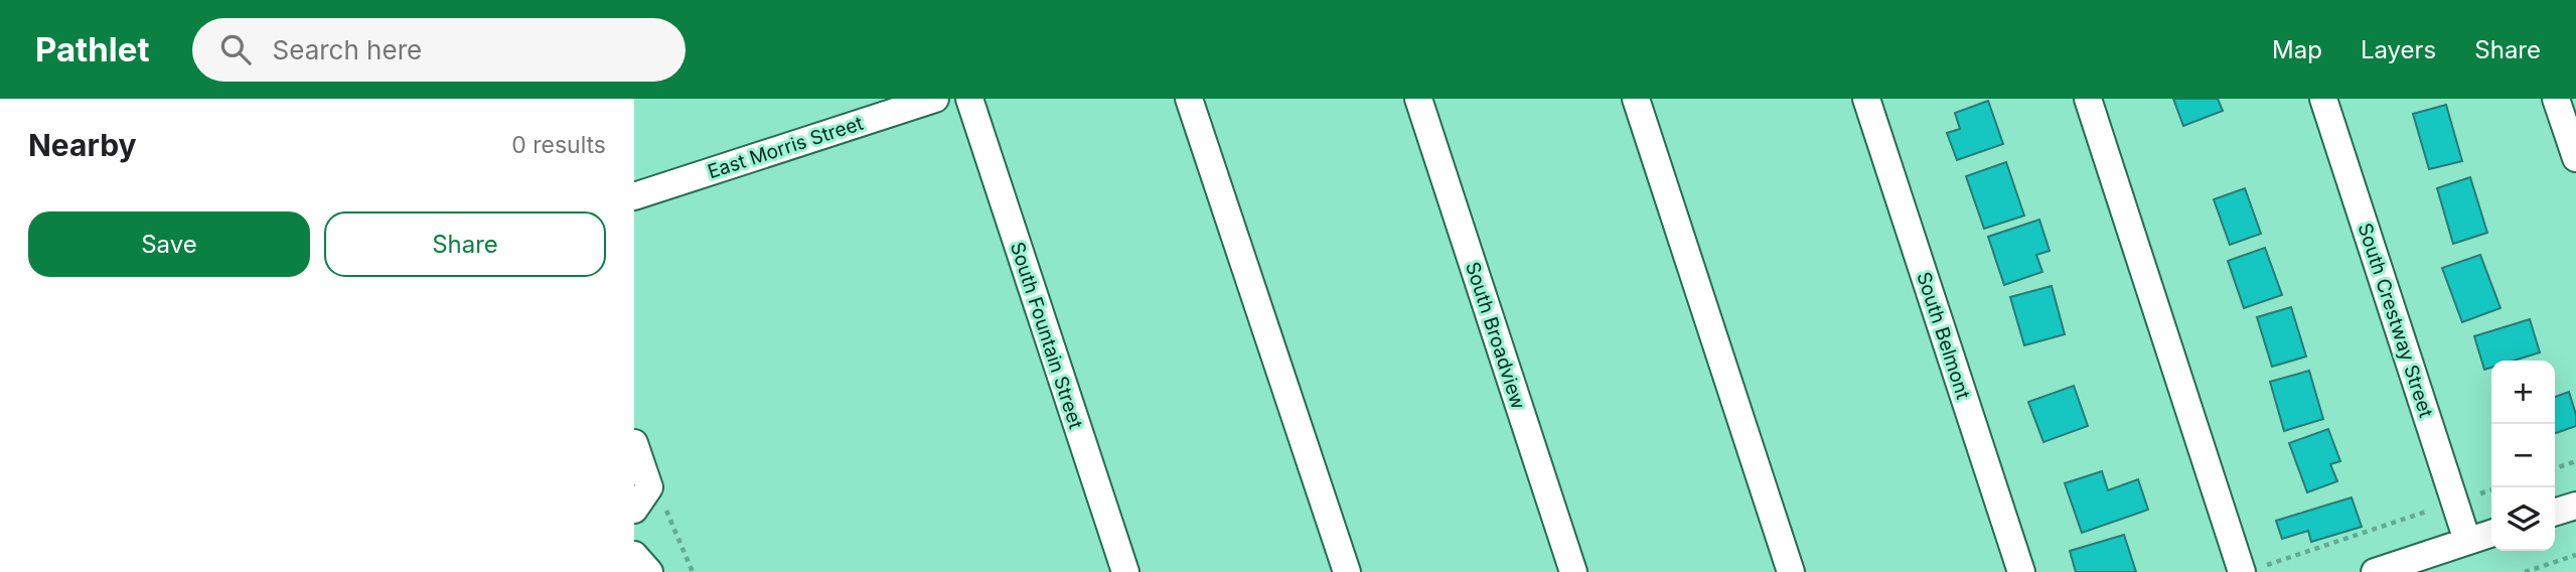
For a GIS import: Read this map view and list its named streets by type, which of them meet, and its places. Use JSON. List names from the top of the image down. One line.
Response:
{"streets":{"street":["East Morris Street","South Crestway Street","South Fountain Street","South Broadview","South Belmont"]},"page":{"header":"Pathlet","search":"Search here","nav":["Map","Layers","Share"],"heading":["Nearby","0 results"],"buttons":["Save","Share"],"map_buttons":["+","−"]}}
